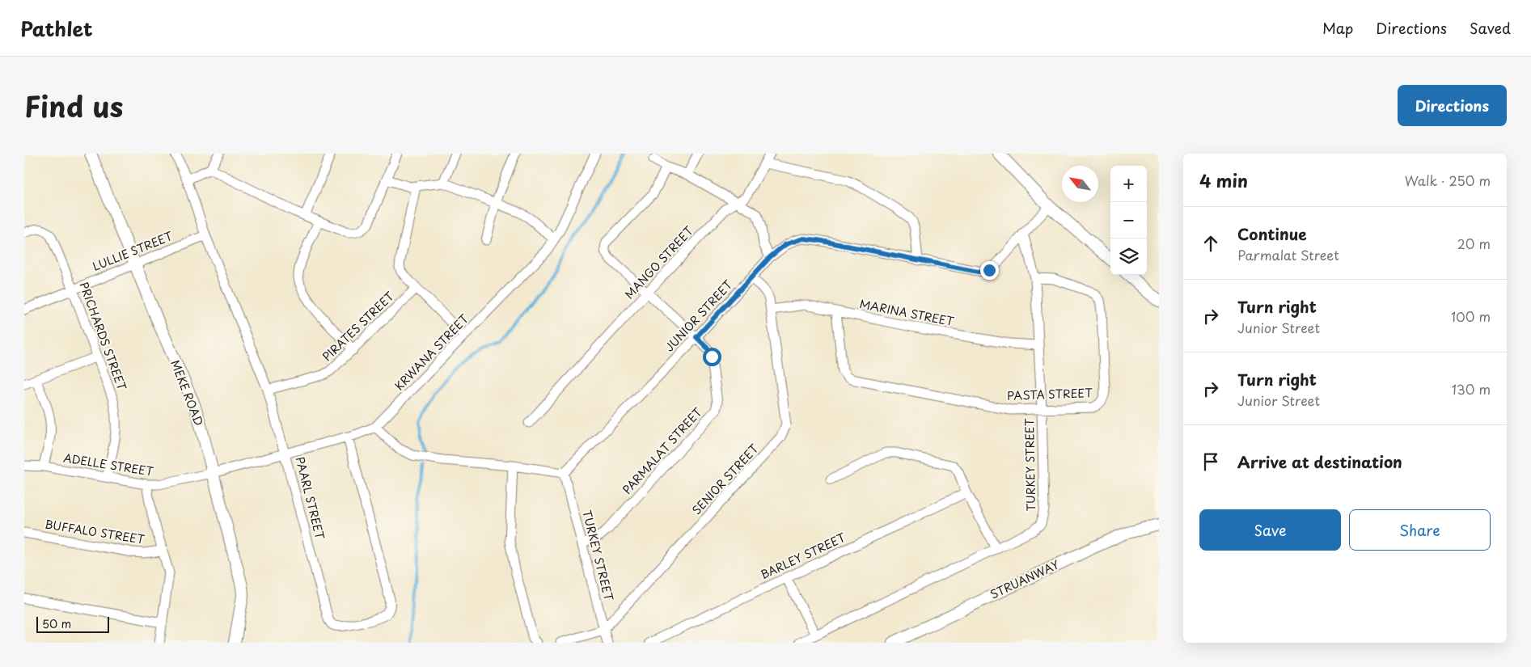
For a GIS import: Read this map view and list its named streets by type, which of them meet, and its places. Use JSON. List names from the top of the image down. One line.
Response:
{"streets":{"street":["LULLIE STREET","MANGO STREET","MARINA STREET","JUNIOR STREET","PIRATES STREET","PRICHARDS STREET","KRWANA STREET","MEKE ROAD","PASTA STREET","PARMALAT STREET","ADELLE STREET","TURKEY STREET","SENIOR STREET","PAARL STREET","BUFFALO STREET","BARLEY STREET","STRUANWAY"]},"crossings":[["LULLIE STREET","PRICHARDS STREET"],["LULLIE STREET","MEKE ROAD"],["LULLIE STREET","PAARL STREET"],["MANGO STREET","PARMALAT STREET"],["MARINA STREET","PASTA STREET"],["MARINA STREET","TURKEY STREET"],["MARINA STREET","SENIOR STREET"],["JUNIOR STREET","PARMALAT STREET"],["JUNIOR STREET","TURKEY STREET"],["JUNIOR STREET","SENIOR STREET"],["PIRATES STREET","PAARL STREET"],["PRICHARDS STREET","ADELLE STREET"],["KRWANA STREET","MEKE ROAD"],["KRWANA STREET","ADELLE STREET"],["KRWANA STREET","PAARL STREET"],["MEKE ROAD","ADELLE STREET"],["PASTA STREET","TURKEY STREET"],["PARMALAT STREET","TURKEY STREET"],["TURKEY STREET","SENIOR STREET"]],"scale_bar":"50 m","north":"top left","page":{"header":"Pathlet","nav":["Map","Directions","Saved"],"title":"Find us","buttons":["Directions",["Save","Share"]],"heading":["4 min","Walk · 250 m"],"map_buttons":["+","−"],"list":[["Continue","Parmalat Street","20 m"],["Turn right","Junior Street","100 m"],["Turn right","Junior Street","130 m"],"Arrive at destination"],"scale":"50 m"}}
